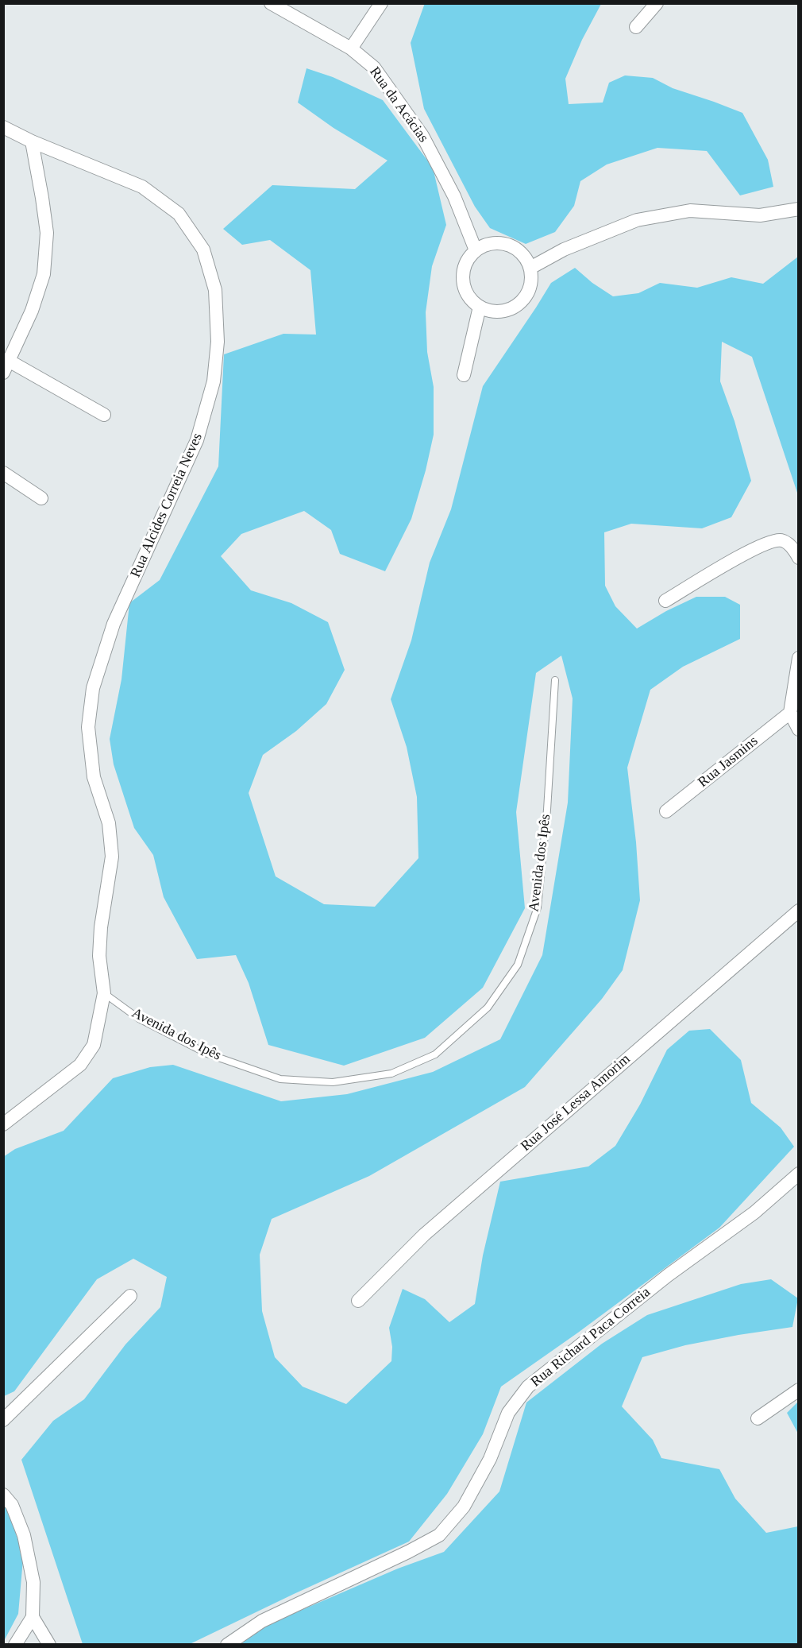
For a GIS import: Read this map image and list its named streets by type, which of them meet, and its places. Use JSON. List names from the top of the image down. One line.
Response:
{"streets":{"street":["Rua da Acácias","Rua Alcides Correia Neves","Rua Jasmins","Rua José Lessa Amorim","Rua Richard Paca Correia"],"lane":["Avenida dos Ipês"]},"crossings":[["Rua Alcides Correia Neves","Avenida dos Ipês"]]}
